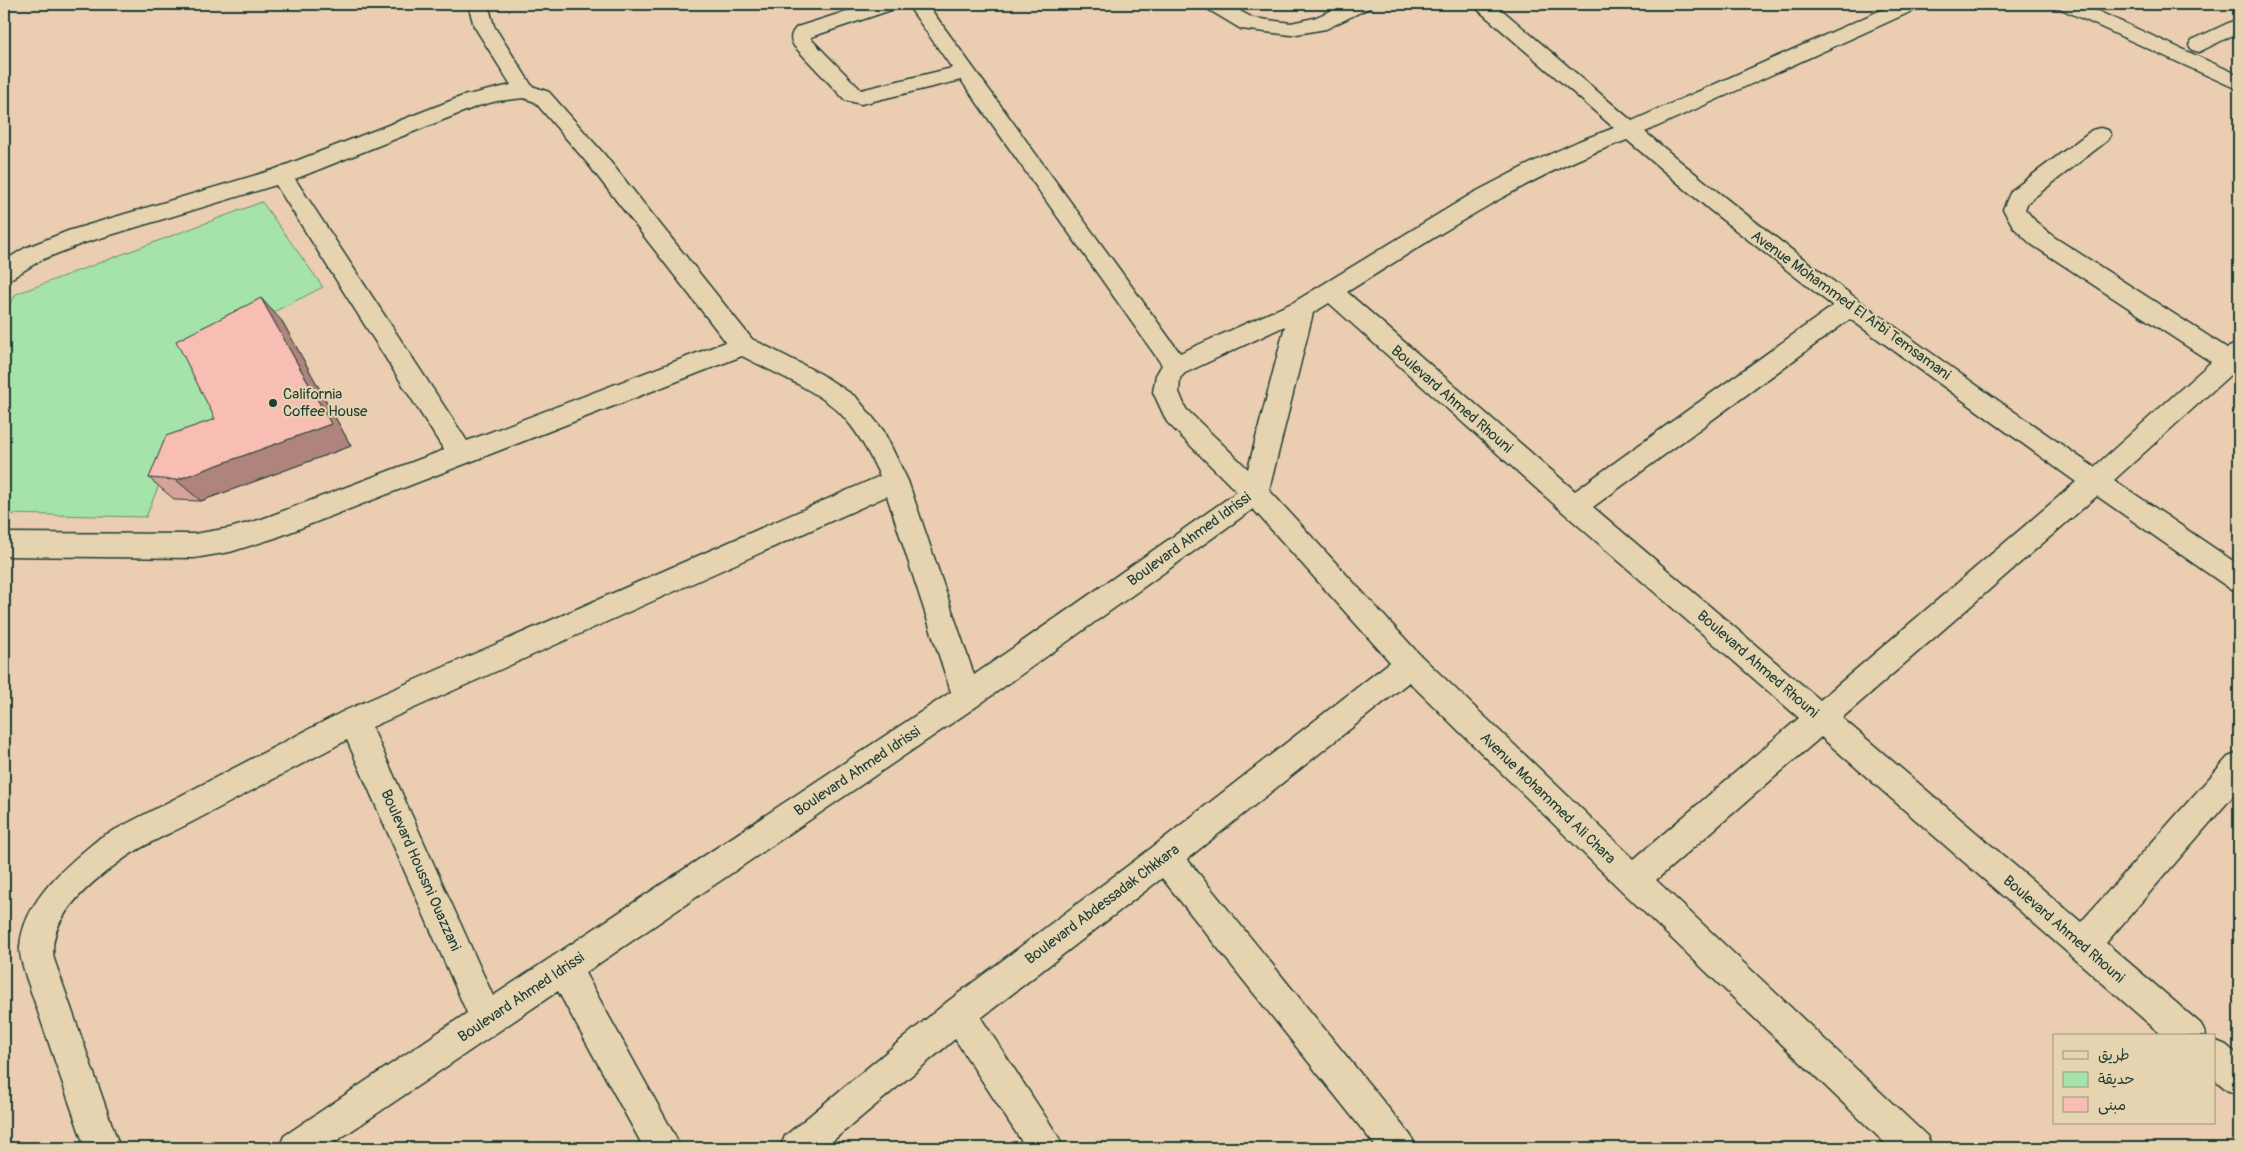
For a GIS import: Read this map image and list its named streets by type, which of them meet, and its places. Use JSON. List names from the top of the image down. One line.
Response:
{"streets":{"street":["Avenue Mohammed El Arbi Temsamani","Boulevard Ahmed Rhouni","Boulevard Ahmed Idrissi","Avenue Mohammed Ali Chara","Boulevard Houssni Ouazzani","Boulevard Abdessadak Chkkara"]},"crossings":[["Boulevard Ahmed Idrissi","Avenue Mohammed Ali Chara"],["Boulevard Ahmed Idrissi","Boulevard Houssni Ouazzani"],["Avenue Mohammed Ali Chara","Boulevard Abdessadak Chkkara"]],"places":["California Coffee House"],"legend":["طريق","حديقة","مبنى"]}
